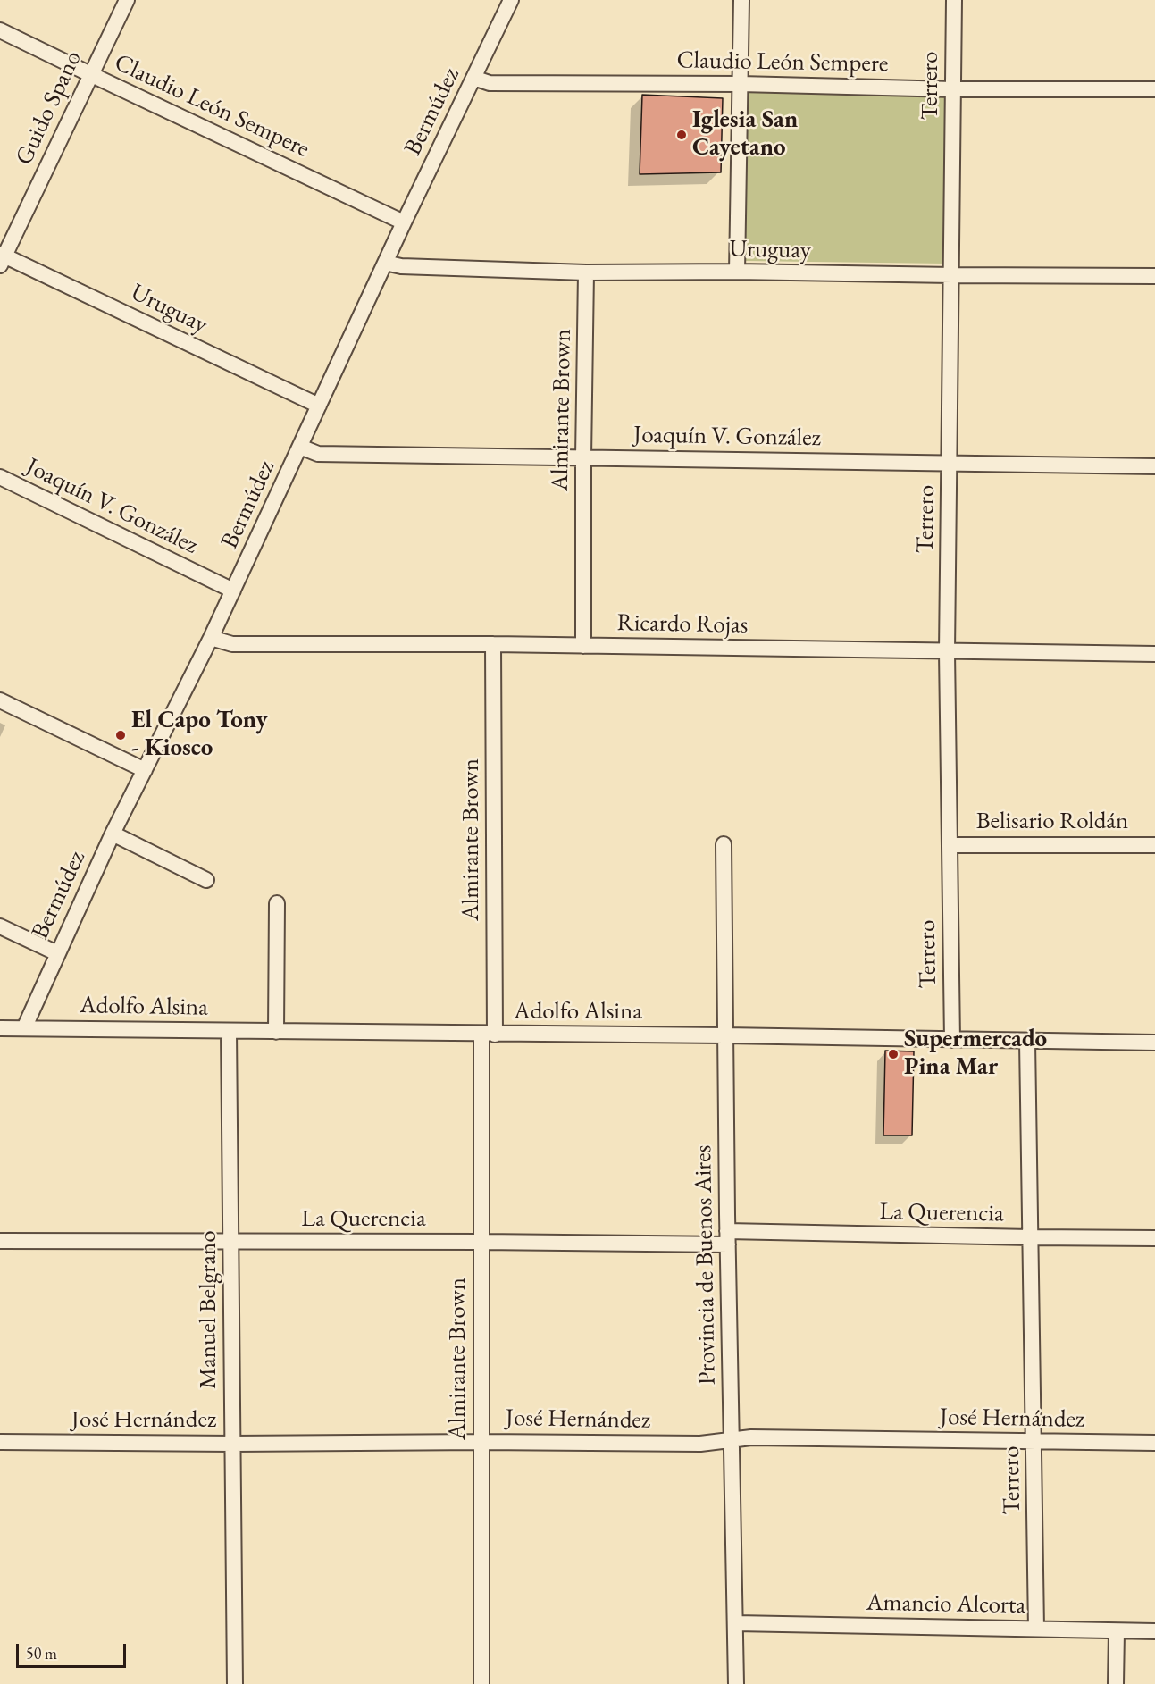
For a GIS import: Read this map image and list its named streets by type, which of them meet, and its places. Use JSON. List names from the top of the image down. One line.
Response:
{"streets":{"street":["Claudio León Sempere","Terrero","Guido Spano","Bermúdez","Uruguay","Almirante Brown","Joaquín V. González","Ricardo Rojas","Belisario Roldán","Adolfo Alsina","La Querencia","Provincia de Buenos Aires","Manuel Belgrano","José Hernández","Amancio Alcorta"]},"crossings":[["Claudio León Sempere","Terrero"],["Claudio León Sempere","Guido Spano"],["Claudio León Sempere","Bermúdez"],["Terrero","Uruguay"],["Terrero","Joaquín V. González"],["Terrero","Ricardo Rojas"],["Terrero","Belisario Roldán"],["Terrero","Adolfo Alsina"],["Terrero","La Querencia"],["Terrero","José Hernández"],["Terrero","Amancio Alcorta"],["Guido Spano","Uruguay"],["Bermúdez","Uruguay"],["Bermúdez","Joaquín V. González"],["Bermúdez","Ricardo Rojas"],["Bermúdez","Adolfo Alsina"],["Uruguay","Almirante Brown"],["Almirante Brown","Joaquín V. González"],["Almirante Brown","Ricardo Rojas"],["Almirante Brown","Adolfo Alsina"],["Almirante Brown","La Querencia"],["Almirante Brown","José Hernández"],["Adolfo Alsina","Provincia de Buenos Aires"],["Adolfo Alsina","Manuel Belgrano"],["La Querencia","Provincia de Buenos Aires"],["La Querencia","Manuel Belgrano"],["Provincia de Buenos Aires","José Hernández"],["Provincia de Buenos Aires","Amancio Alcorta"],["Manuel Belgrano","José Hernández"]],"places":["Iglesia San Cayetano","El Capo Tony - Kiosco","Supermercado Pina Mar"],"scale_bar":"50 m"}
